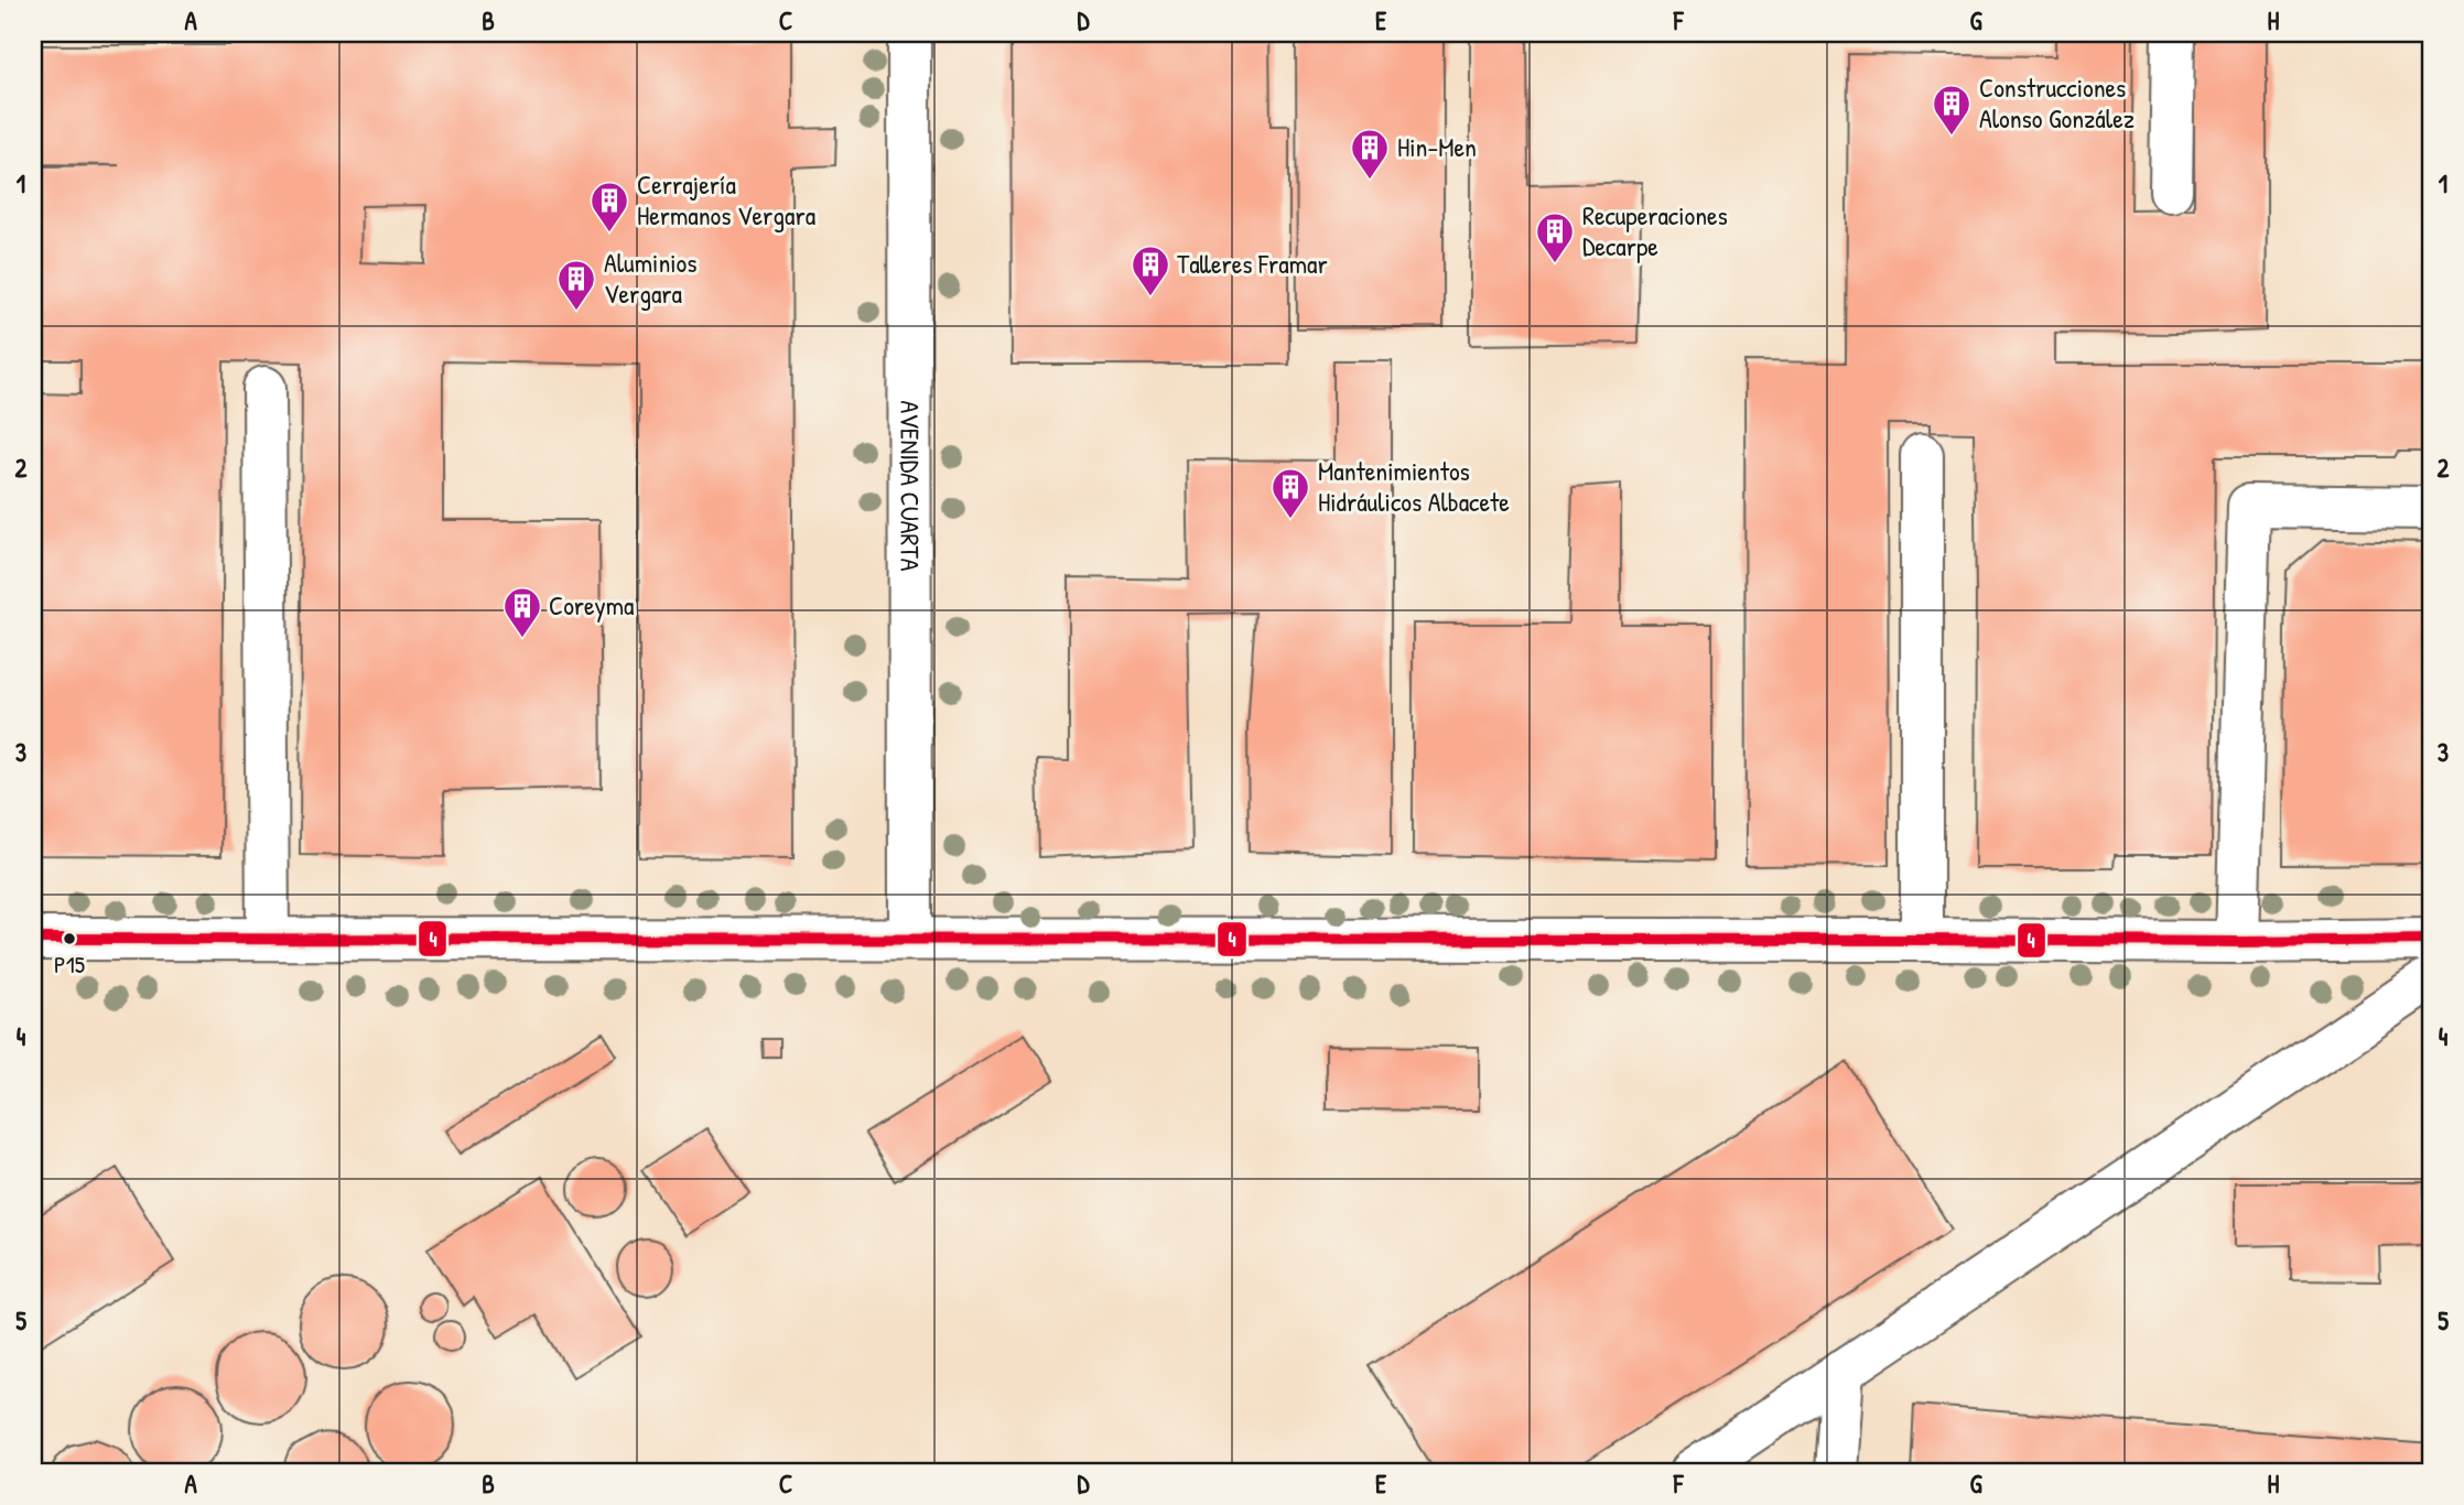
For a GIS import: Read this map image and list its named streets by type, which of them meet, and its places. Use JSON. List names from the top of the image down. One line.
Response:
{"streets":{"street":["AVENIDA CUARTA"]},"places":{"building":["Construcciones Alonso González","Hin-Men","Cerrajería Hermanos Vergara","Recuperaciones Decarpe","Talleres Framar","Aluminios Vergara","Mantenimientos Hidráulicos Albacete","Coreyma"],"other":["P15"]},"lines":["transit line 4"],"grid":{"columns":["A","B","C","D","E","F","G","H"],"rows":["1","2","3","4","5"]}}
